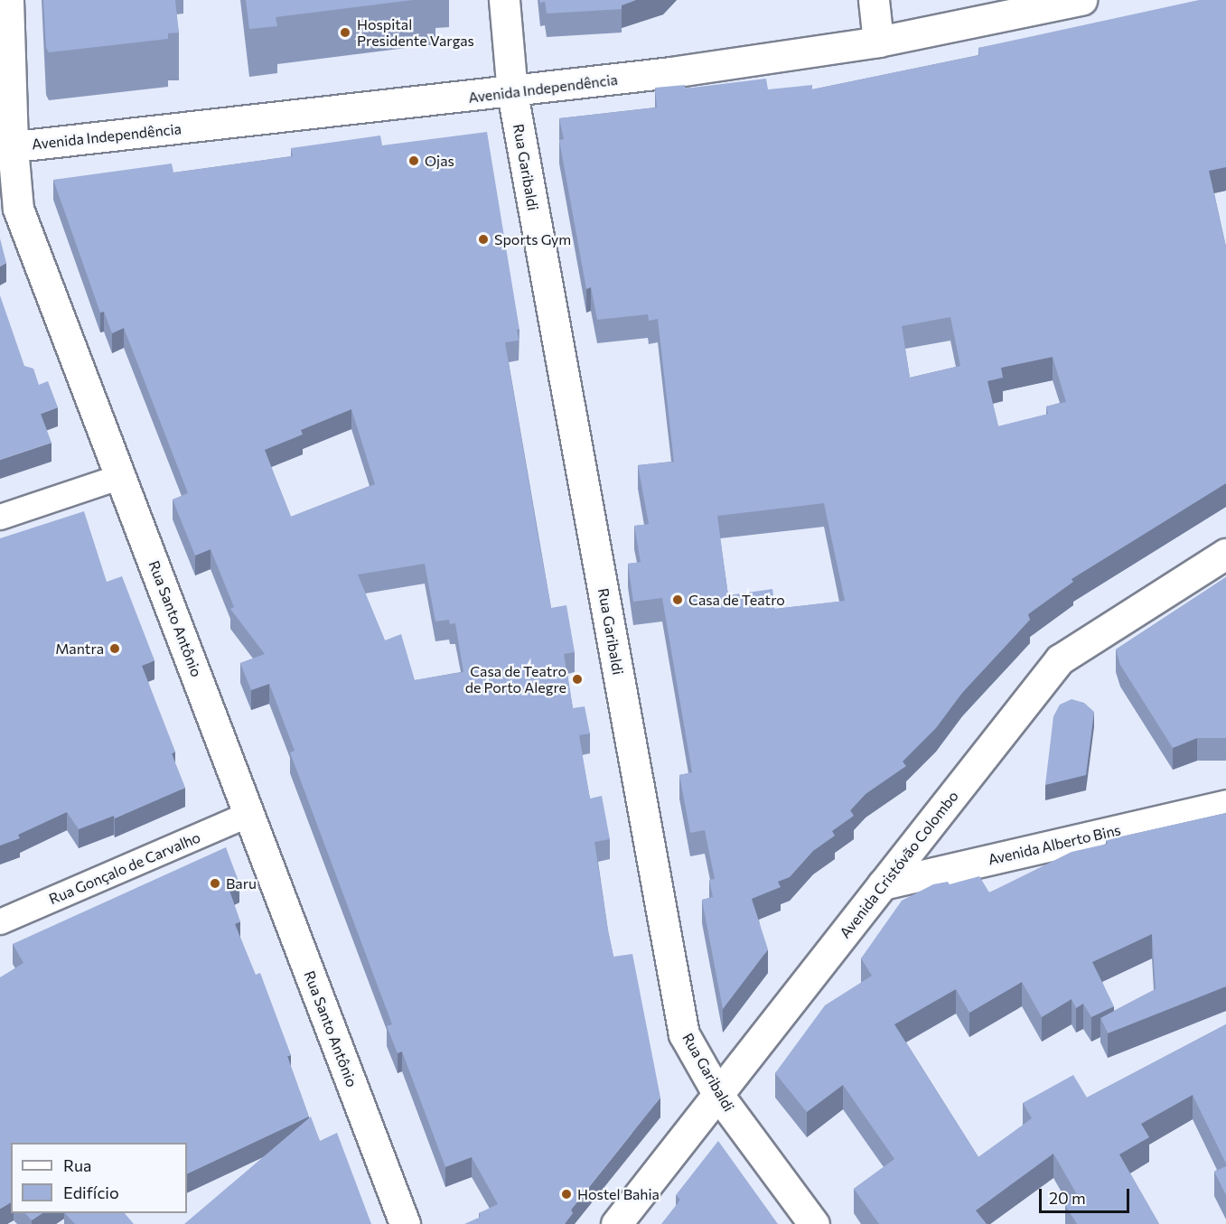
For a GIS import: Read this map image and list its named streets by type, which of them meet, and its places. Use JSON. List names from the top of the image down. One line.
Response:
{"streets":{"street":["Avenida Independência","Rua Garibaldi","Rua Santo Antônio","Avenida Alberto Bins","Avenida Cristóvão Colombo","Rua Gonçalo de Carvalho"]},"crossings":[["Avenida Independência","Rua Garibaldi"],["Avenida Independência","Rua Santo Antônio"],["Rua Garibaldi","Avenida Cristóvão Colombo"],["Rua Santo Antônio","Rua Gonçalo de Carvalho"],["Avenida Alberto Bins","Avenida Cristóvão Colombo"]],"places":["Hospital Presidente Vargas","Ojas","Sports Gym","Casa de Teatro","Mantra","Casa de Teatro de Porto Alegre","Baru","Hostel Bahia"],"legend":["Rua","Edifício"],"scale_bar":"20 m"}
